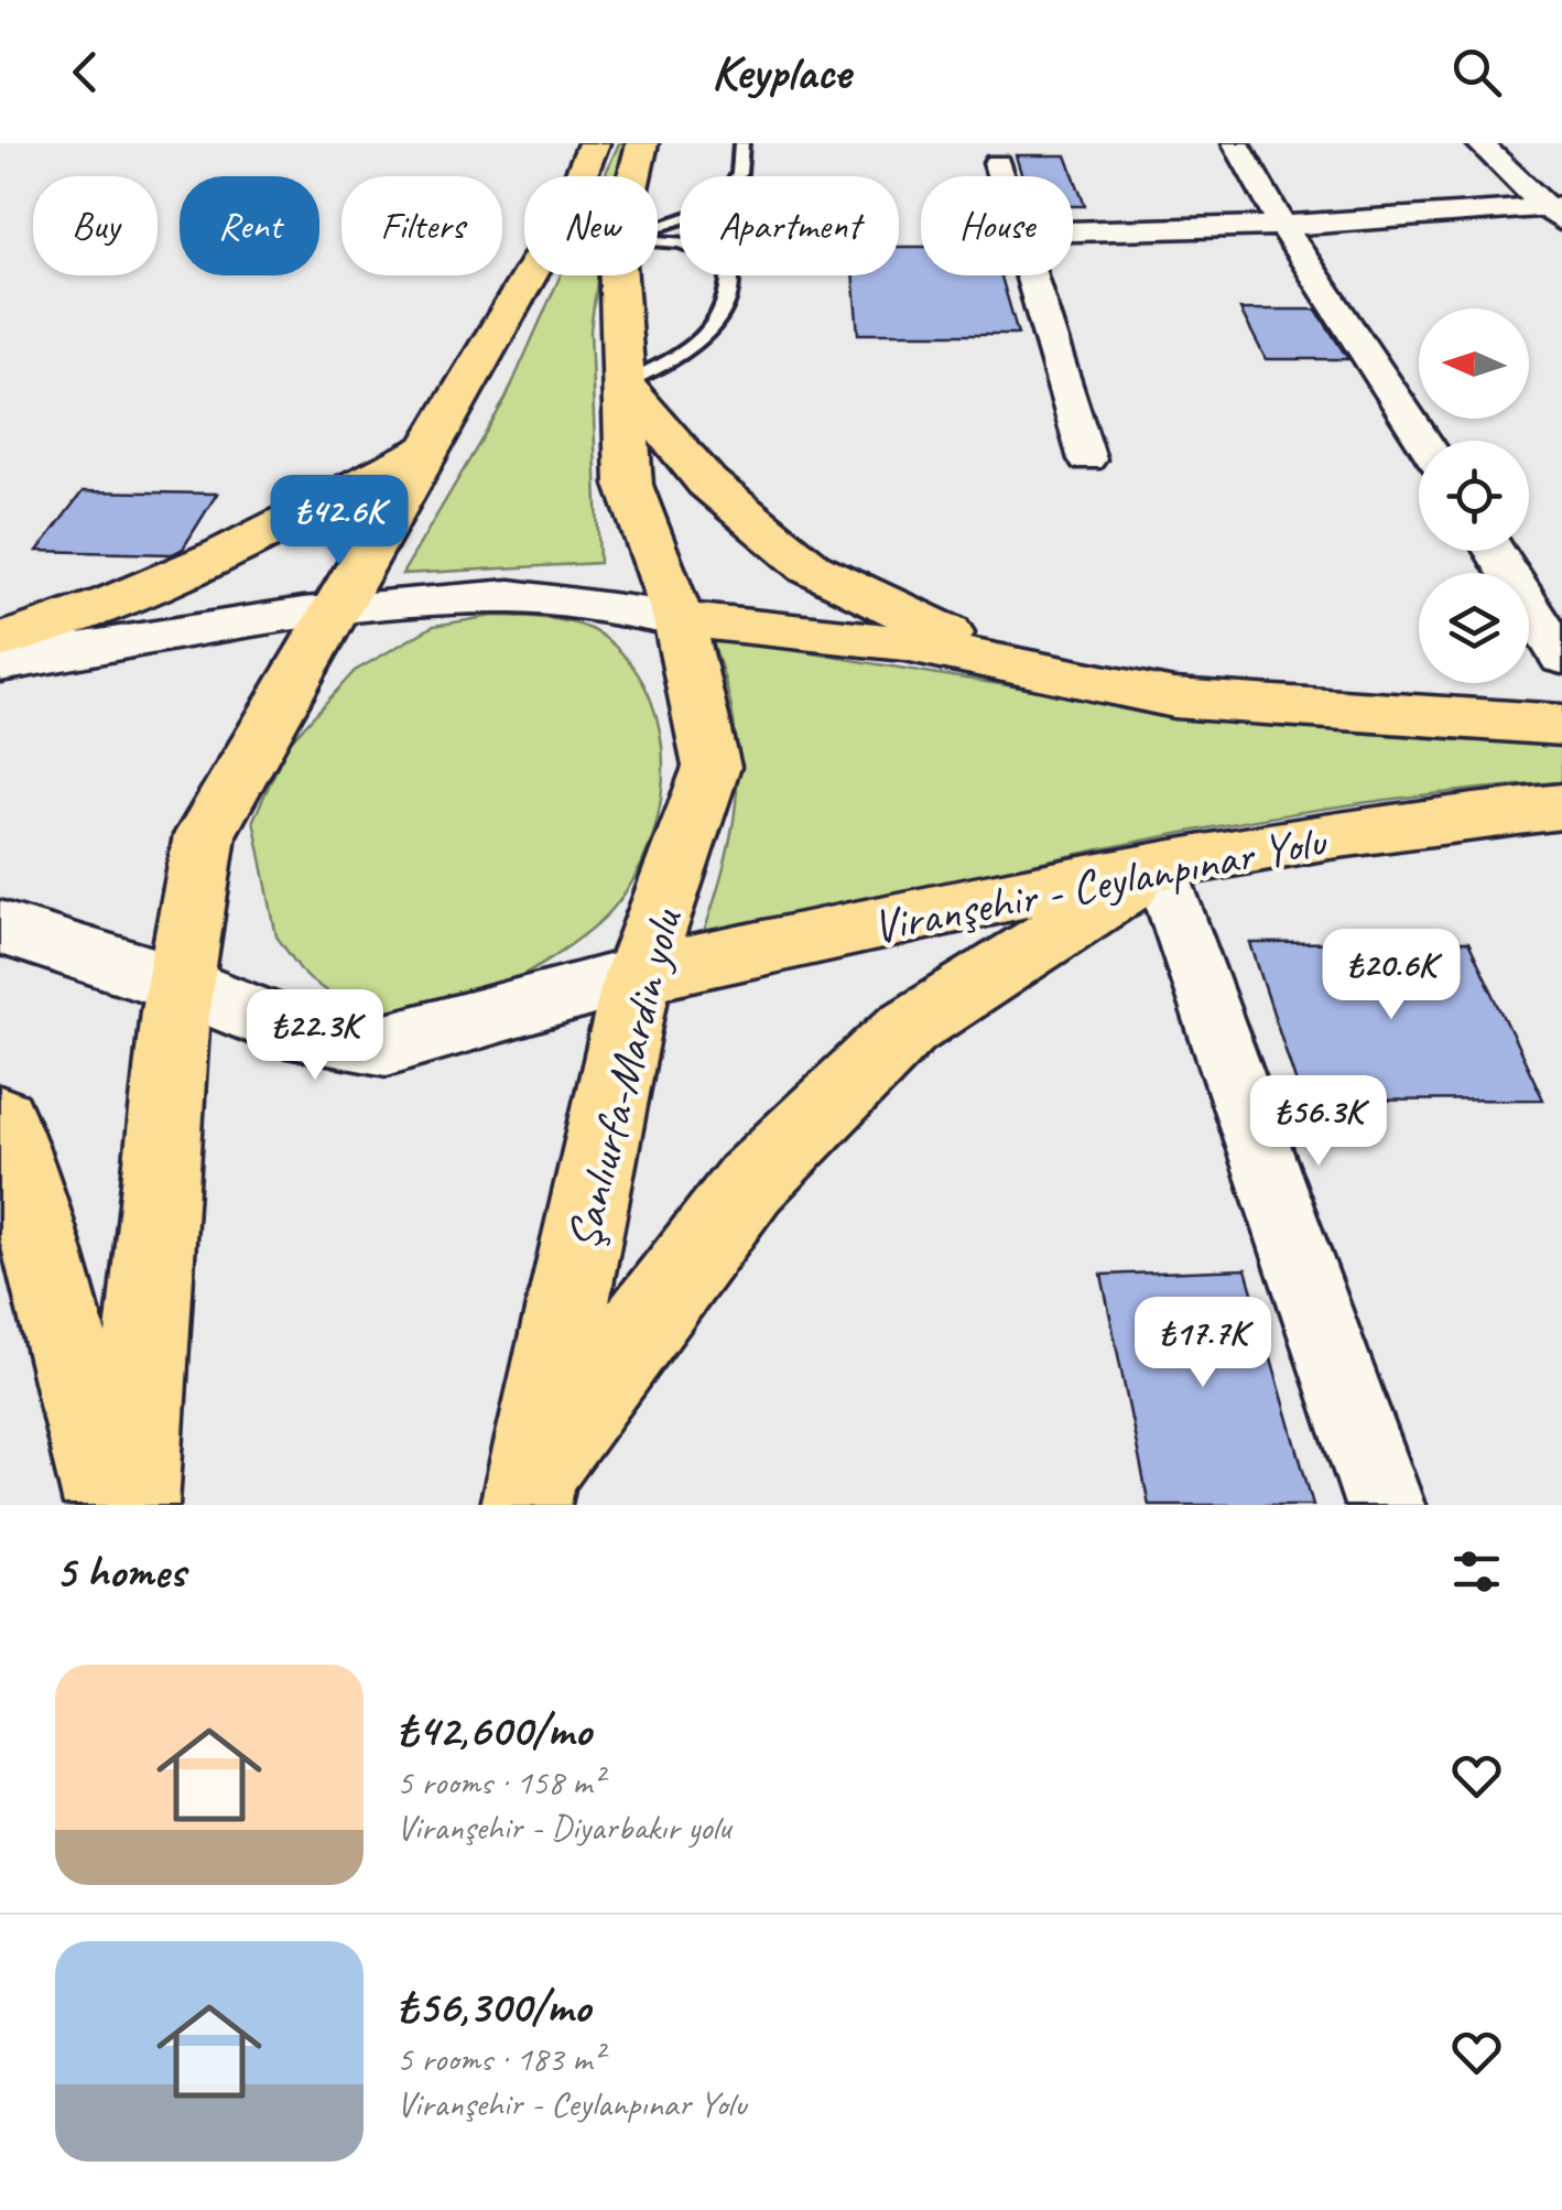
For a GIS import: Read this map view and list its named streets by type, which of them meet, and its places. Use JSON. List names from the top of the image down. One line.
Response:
{"streets":{"highway":["Viranşehir - Ceylanpınar Yolu","Şanlıurfa-Mardin yolu"]},"crossings":[["Viranşehir - Ceylanpınar Yolu","Şanlıurfa-Mardin yolu"]],"north":"left","page":{"header":"Keyplace","chip":["Buy","Rent","Filters","New","Apartment","House"],"price":["₺42.6K","₺20.6K","₺22.3K","₺56.3K","₺17.7K"],"heading":"5 homes","list":[{"name":"₺42,600/mo","note":"5 rooms · 158 m² · Viranşehir - Diyarbakır yolu"},{"name":"₺56,300/mo","note":"5 rooms · 183 m² · Viranşehir - Ceylanpınar Yolu"}]}}
